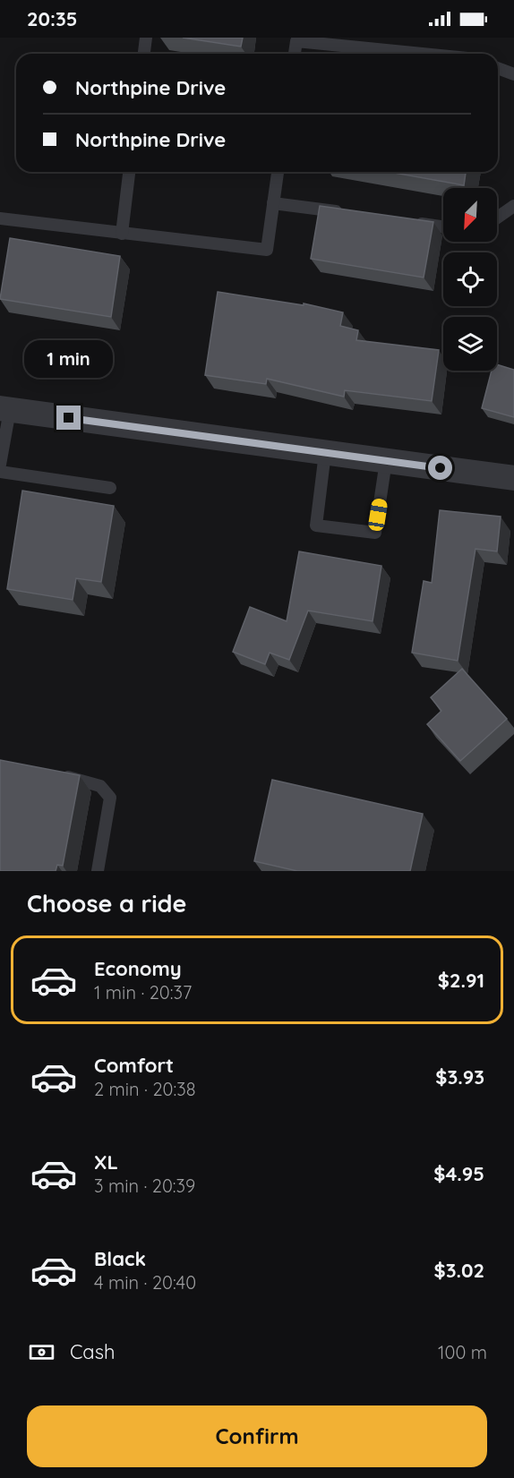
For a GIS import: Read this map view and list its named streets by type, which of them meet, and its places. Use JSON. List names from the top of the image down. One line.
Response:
{"north":"bottom left","page":{"status":"20:35","banner":["Northpine Drive","Northpine Drive"],"bubble":"1 min","heading":"Choose a ride","list":[{"name":"Economy","note":"1 min · 20:37","value":"$2.91"},{"name":"Comfort","note":"2 min · 20:38","value":"$3.93"},{"name":"XL","note":"3 min · 20:39","value":"$4.95"},{"name":"Black","note":"4 min · 20:40","value":"$3.02"}],"pay":["Cash","100 m"],"buttons":"Confirm"}}
